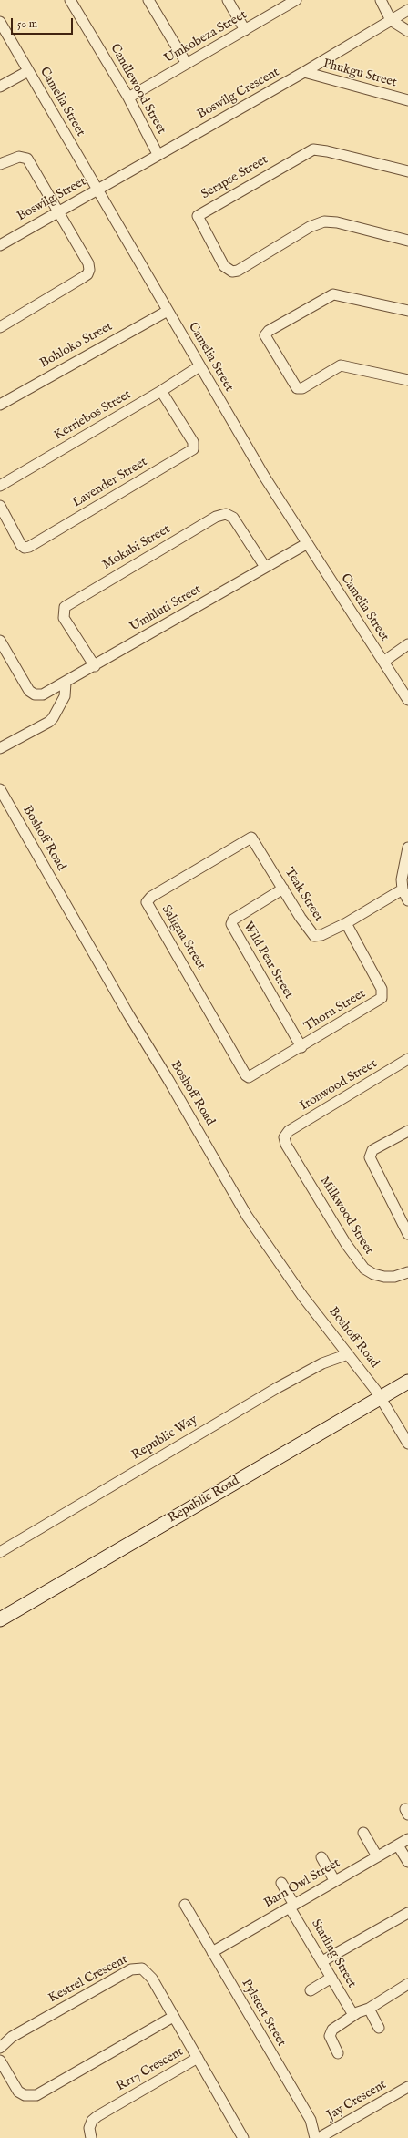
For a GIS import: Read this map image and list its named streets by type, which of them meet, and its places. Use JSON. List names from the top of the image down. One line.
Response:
{"streets":{"street":["Umkobeza Street","Phukgu Street","Candlewood Street","Boswilg Crescent","Camelia Street","Serapse Street","Boswilg Street","Bohloko Street","Kerriebos Street","Lavender Street","Mokabi Street","Umhluti Street","Boshoff Road","Teak Street","Saligna Street","Wild Pear Street","Thorn Street","Ironwood Street","Milkwood Street","Republic Way","Republic Road","Barn Owl Street","Starling Street","Kestrel Crescent","Pylstert Street","Rr17 Crescent","Jay Crescent"]},"crossings":[["Umkobeza Street","Candlewood Street"],["Phukgu Street","Boswilg Crescent"],["Candlewood Street","Boswilg Crescent"],["Boswilg Crescent","Camelia Street"],["Boswilg Crescent","Boswilg Street"],["Camelia Street","Boswilg Street"],["Camelia Street","Bohloko Street"],["Camelia Street","Kerriebos Street"],["Camelia Street","Umhluti Street"],["Kerriebos Street","Lavender Street"],["Mokabi Street","Umhluti Street"],["Boshoff Road","Republic Way"],["Boshoff Road","Republic Road"],["Teak Street","Saligna Street"],["Teak Street","Wild Pear Street"],["Teak Street","Thorn Street"],["Saligna Street","Thorn Street"],["Wild Pear Street","Thorn Street"],["Ironwood Street","Milkwood Street"],["Barn Owl Street","Starling Street"],["Barn Owl Street","Pylstert Street"],["Kestrel Crescent","Rr17 Crescent"]],"scale_bar":"50 m"}
